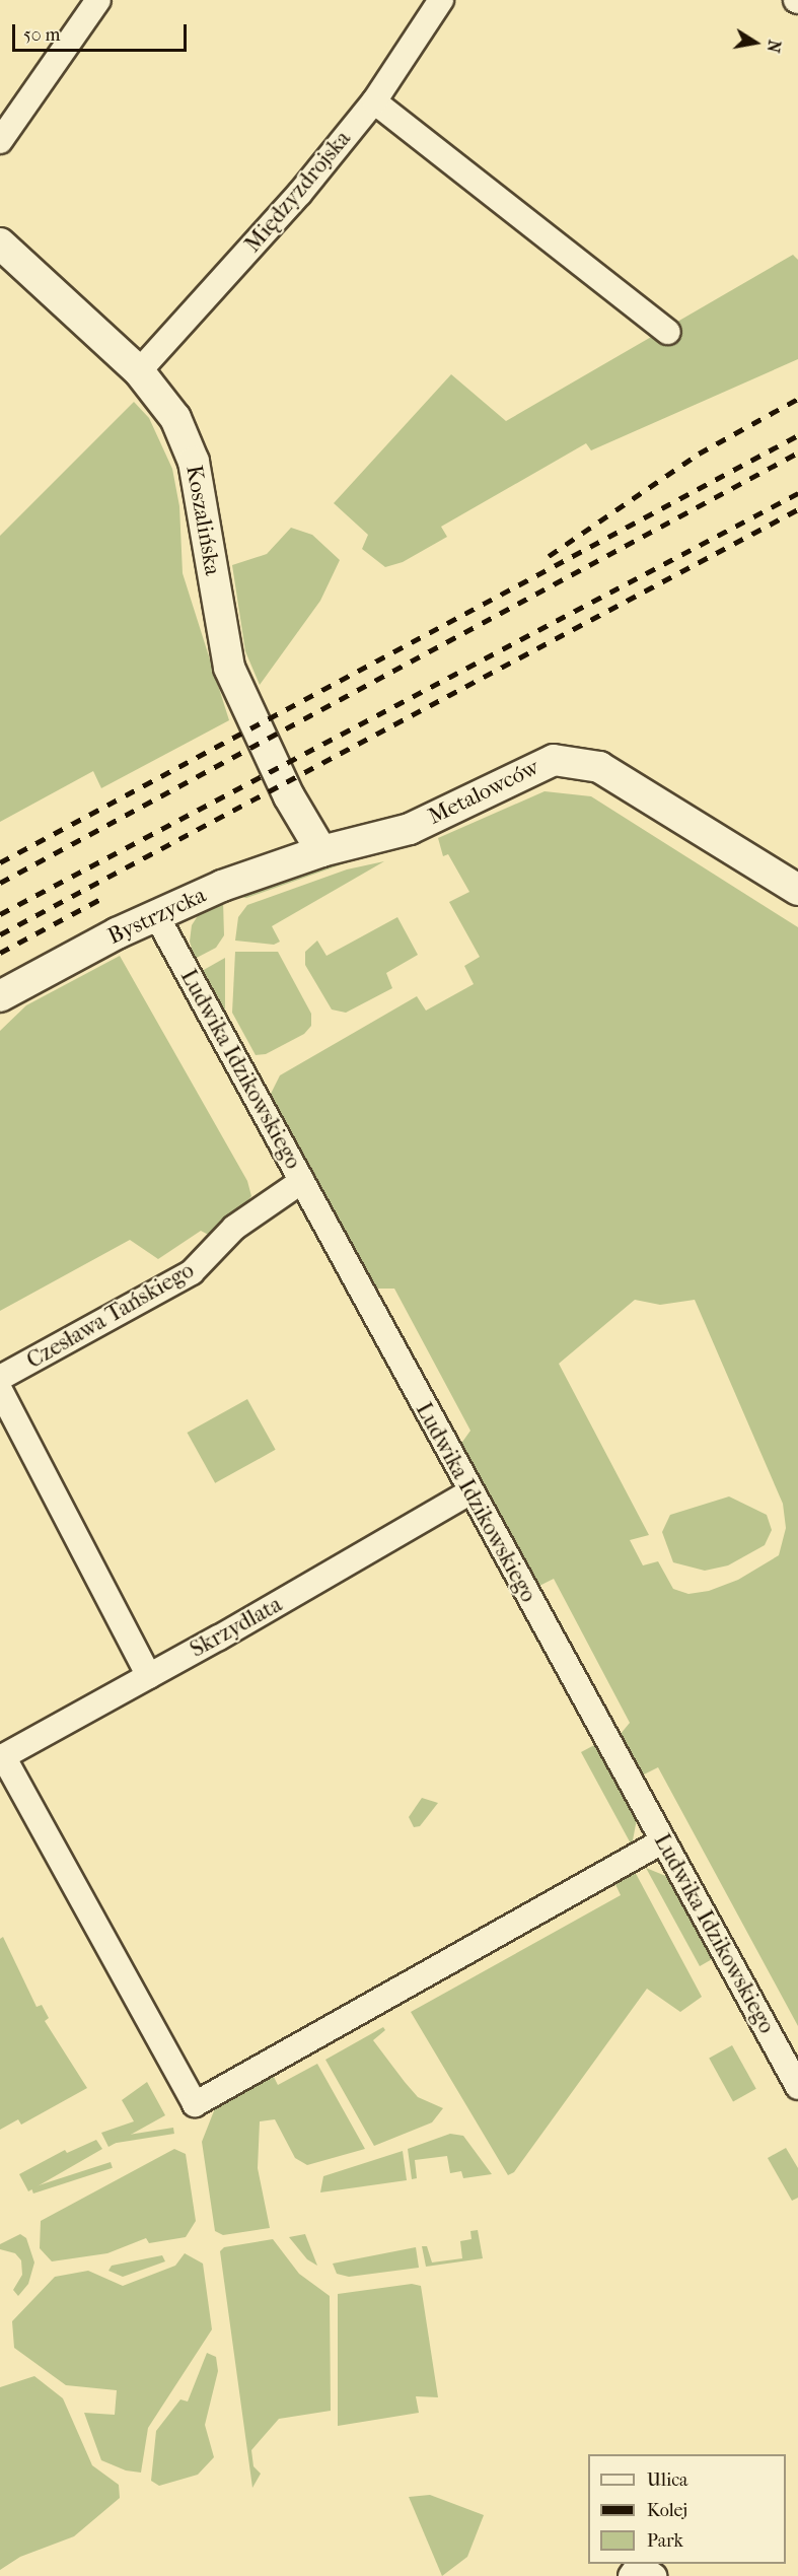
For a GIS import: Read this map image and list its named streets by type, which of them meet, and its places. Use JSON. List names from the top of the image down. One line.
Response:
{"streets":{"street":["Międzyzdrojska","Koszalińska","Metalowców","Bystrzycka","Ludwika Idzikowskiego","Czesława Tańskiego","Skrzydlata"]},"crossings":[["Międzyzdrojska","Koszalińska"],["Koszalińska","Metalowców"],["Koszalińska","Bystrzycka"],["Metalowców","Bystrzycka"],["Bystrzycka","Ludwika Idzikowskiego"],["Ludwika Idzikowskiego","Czesława Tańskiego"],["Ludwika Idzikowskiego","Skrzydlata"]],"legend":["Ulica","Kolej","Park"],"scale_bar":"50 m","north":"right"}
